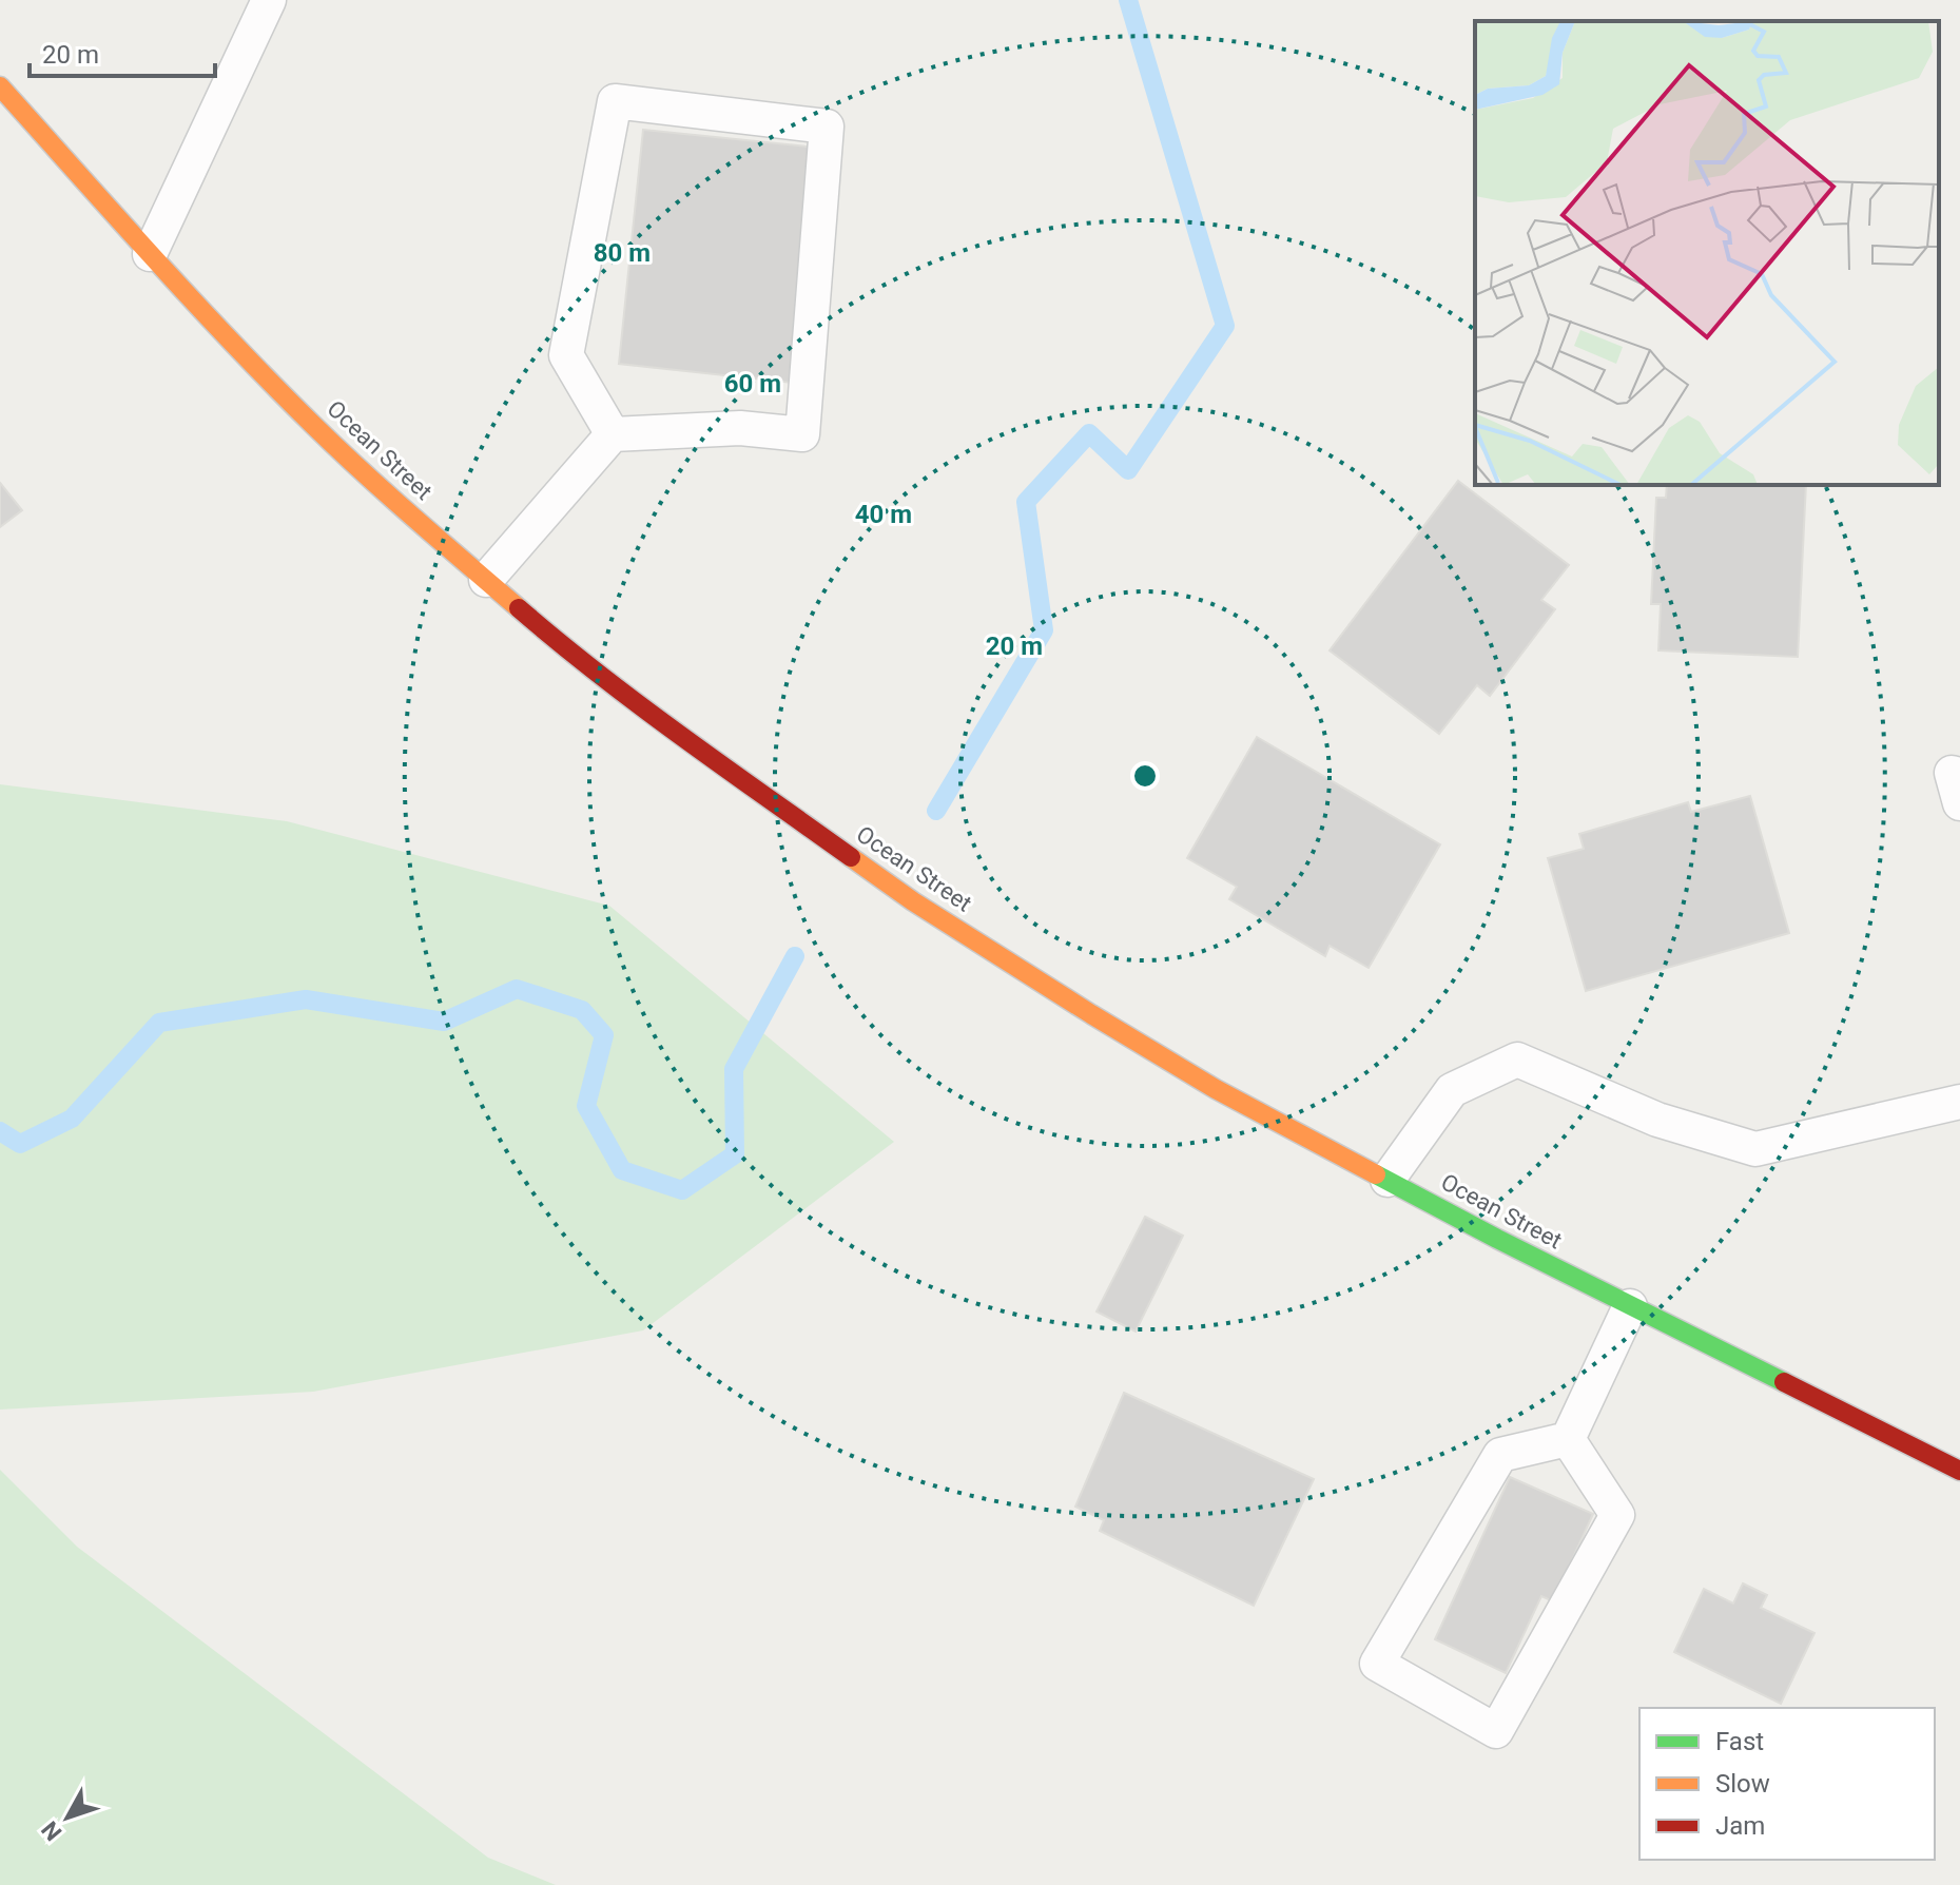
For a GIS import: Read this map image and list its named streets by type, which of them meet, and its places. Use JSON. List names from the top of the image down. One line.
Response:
{"streets":{"main road":["Ocean Street"]},"legend":["Fast","Slow","Jam"],"scale_bar":"20 m","north":"bottom left","rings":["80 m","60 m","40 m","20 m"]}
